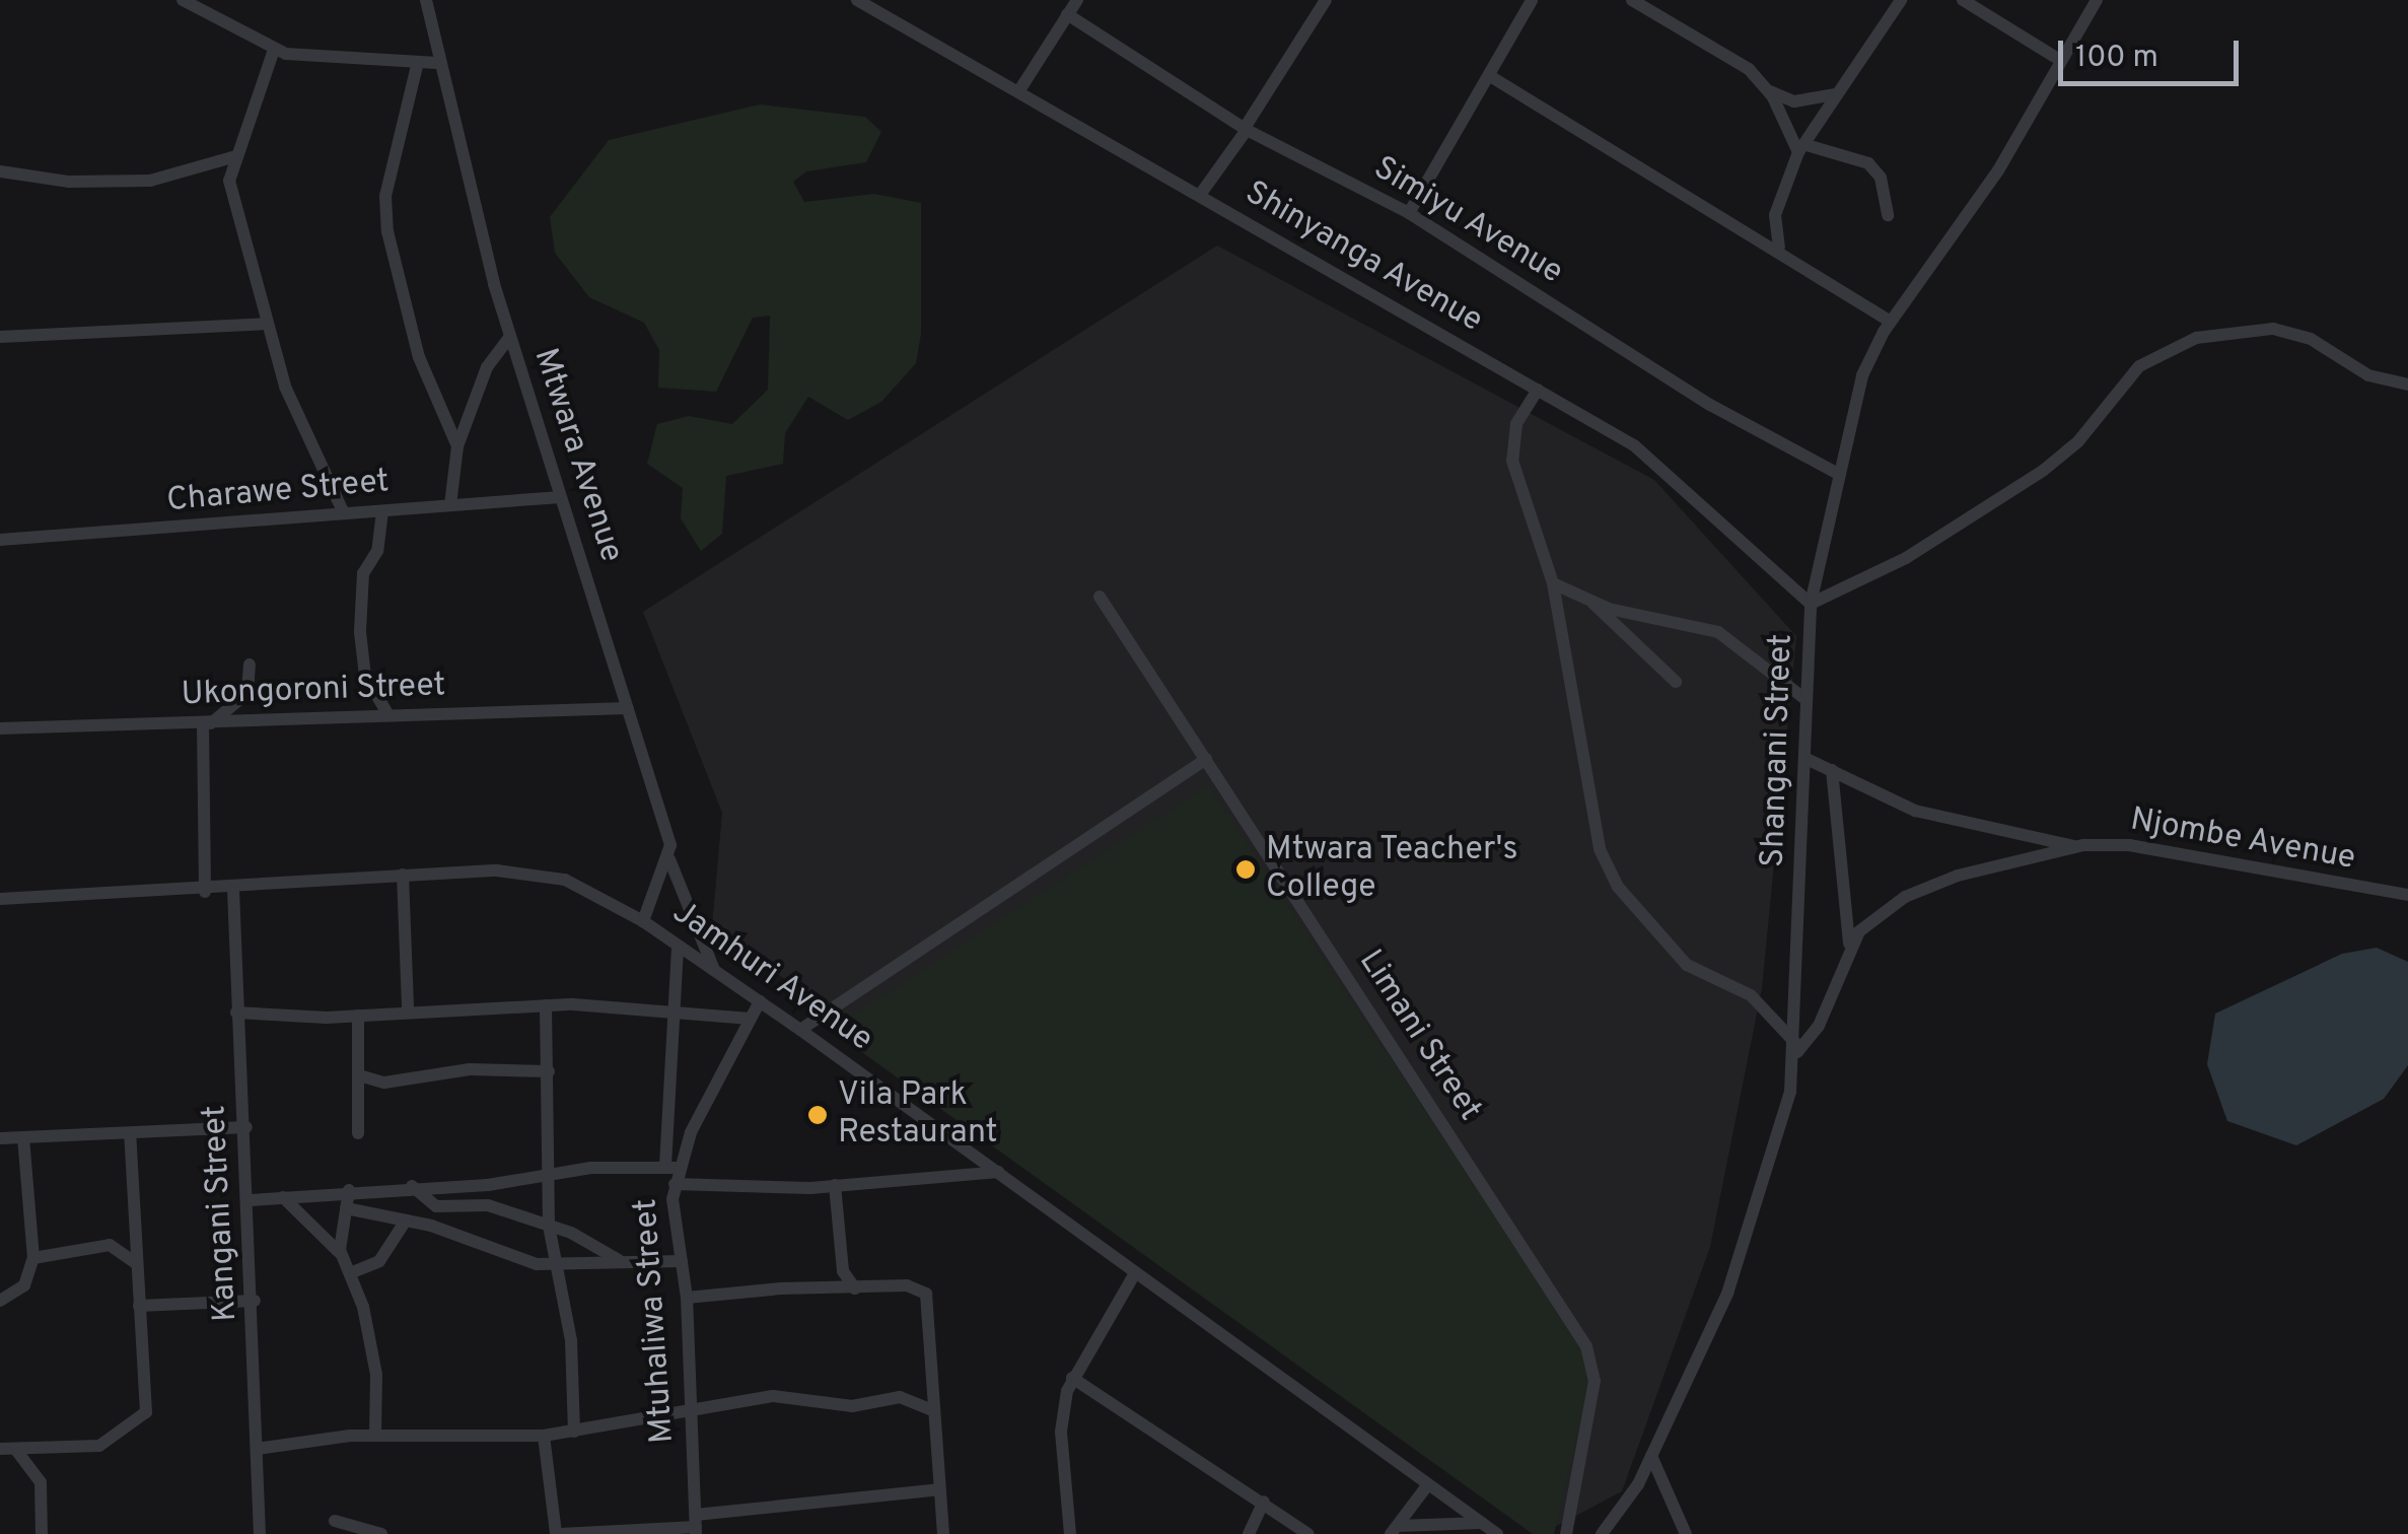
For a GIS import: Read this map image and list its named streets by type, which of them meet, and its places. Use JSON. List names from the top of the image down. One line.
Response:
{"streets":{"street":["Simiyu Avenue","Shinyanga Avenue","Mtwara Avenue","Charawe Street","Ukongoroni Street","Shangani Street","Njombe Avenue","Jamhuri Avenue","Limani Street","Kangani Street","Mtuhaliwa Street"]},"crossings":[["Simiyu Avenue","Shangani Street"],["Shinyanga Avenue","Shangani Street"],["Mtwara Avenue","Charawe Street"],["Mtwara Avenue","Ukongoroni Street"],["Mtwara Avenue","Jamhuri Avenue"],["Shangani Street","Njombe Avenue"],["Jamhuri Avenue","Kangani Street"],["Jamhuri Avenue","Mtuhaliwa Street"]],"places":["Mtwara Teacher's College","Vila Park Restaurant"],"scale_bar":"100 m"}
